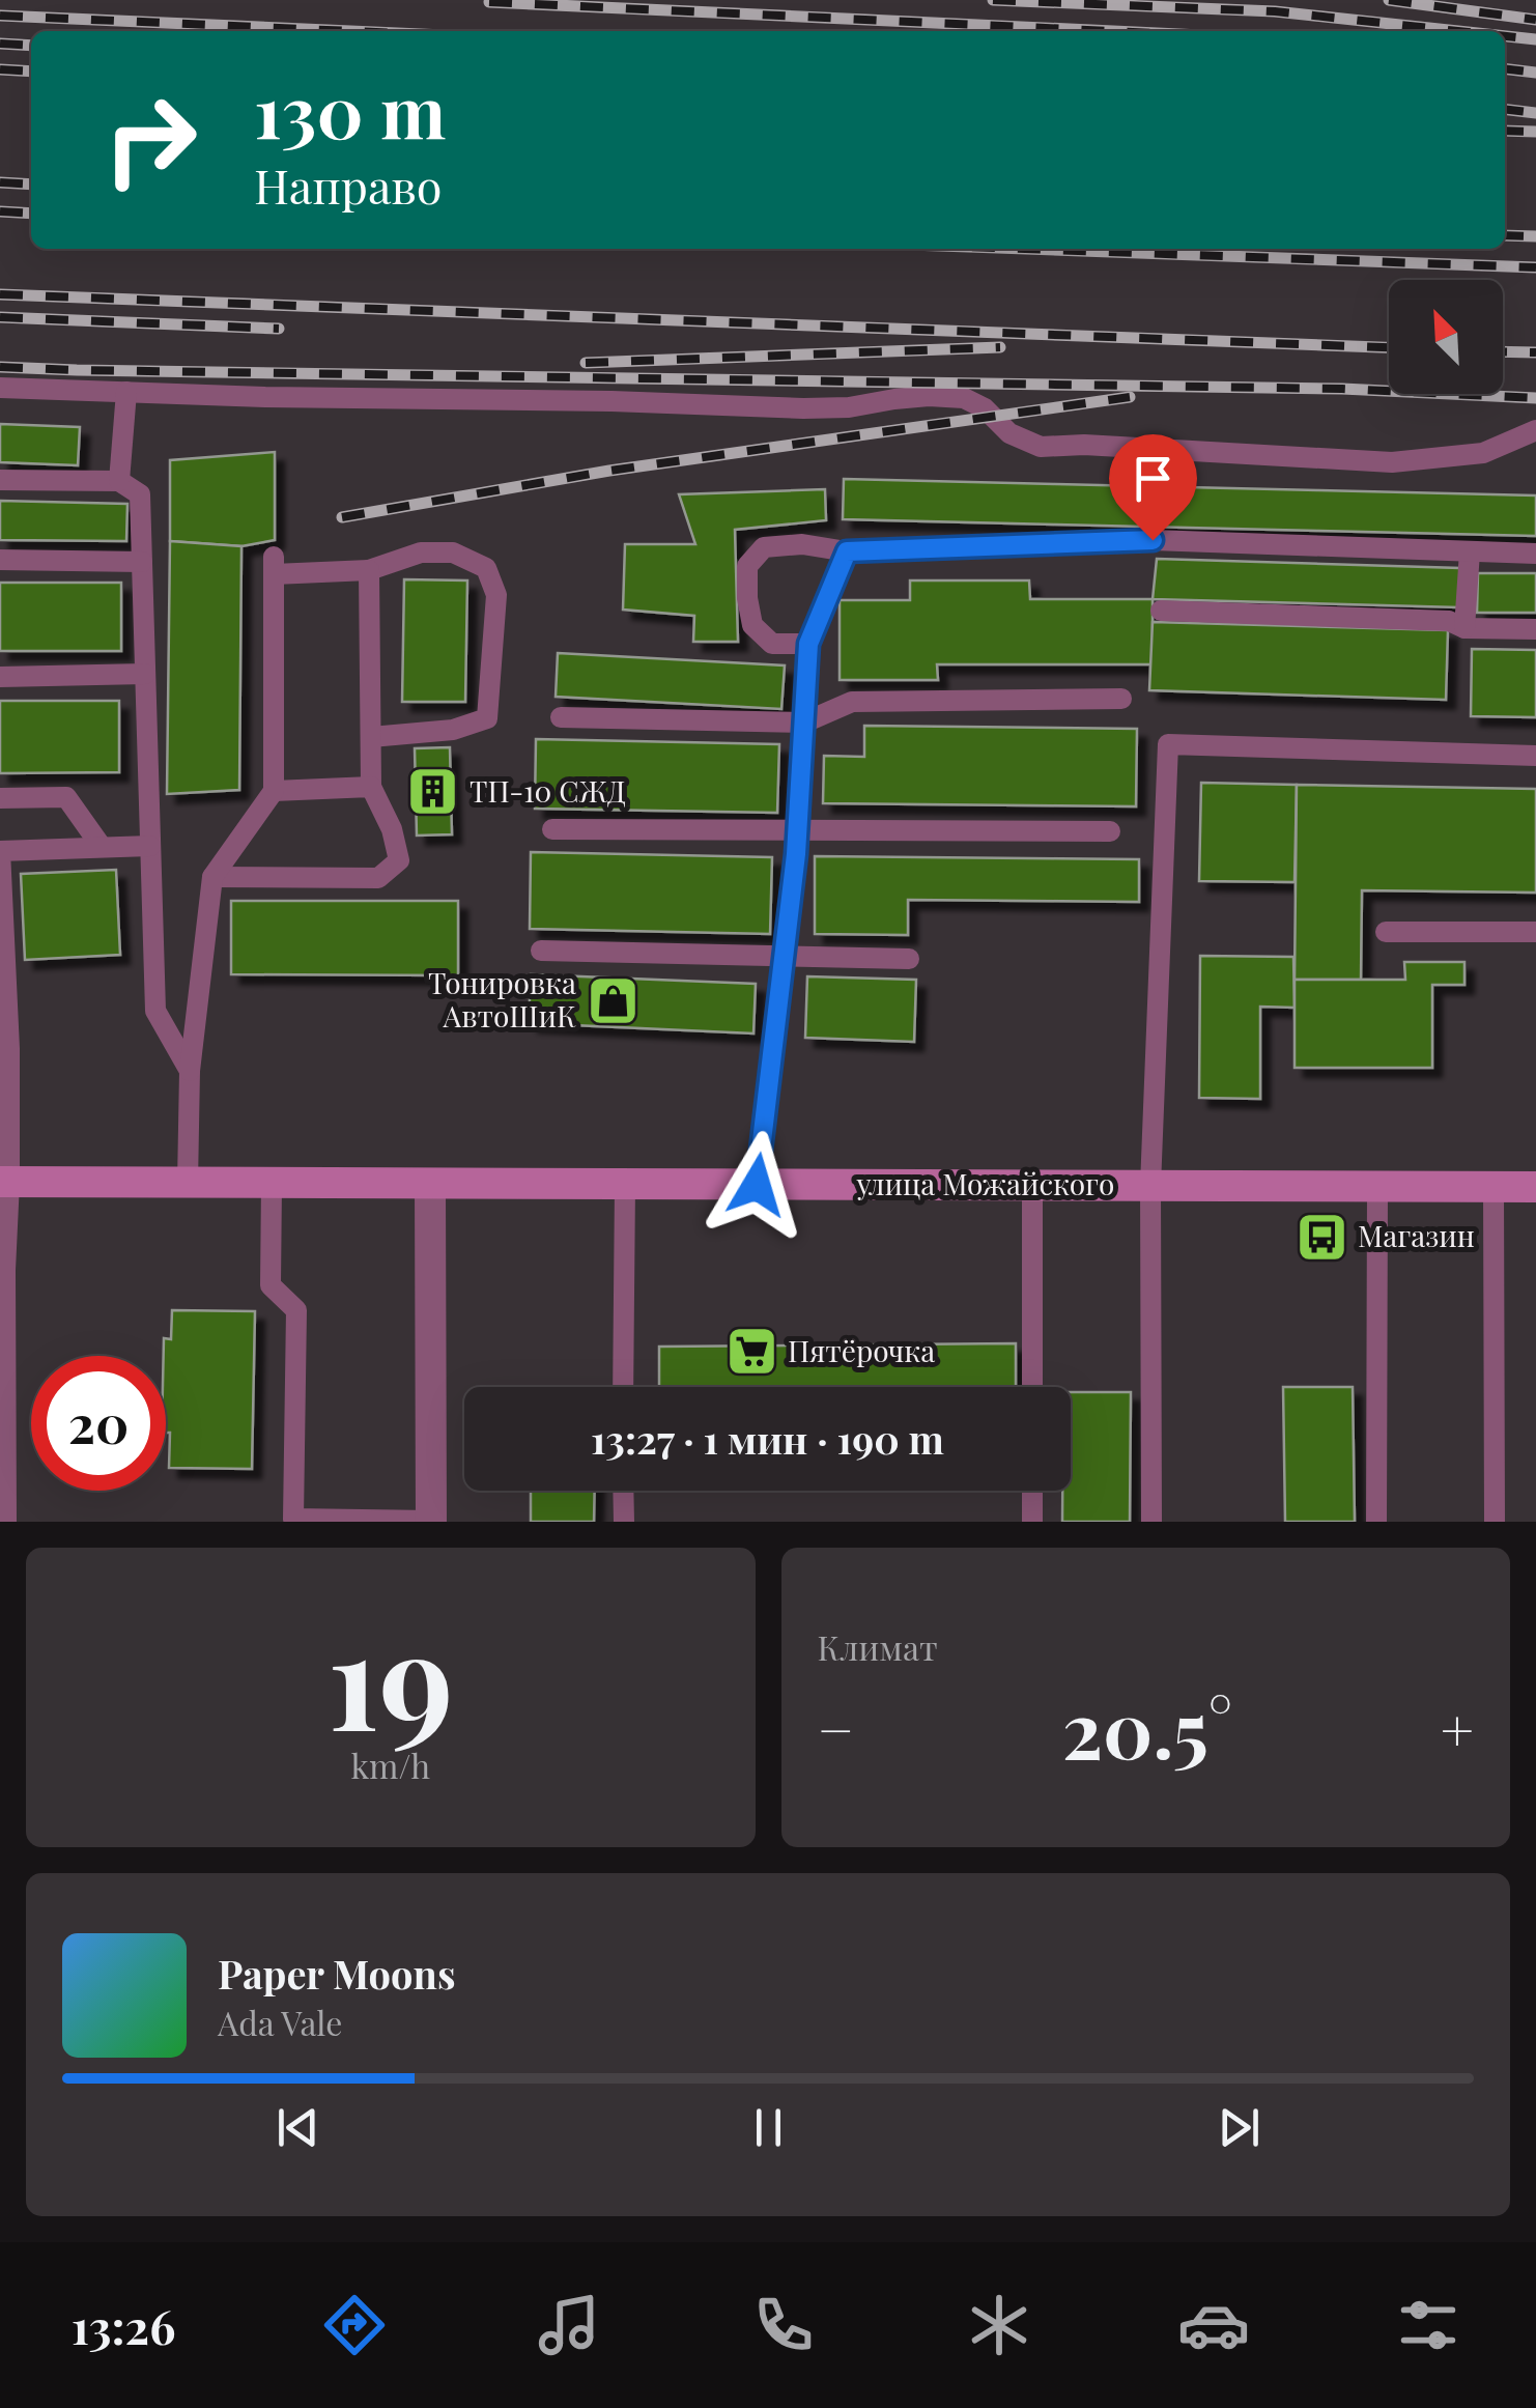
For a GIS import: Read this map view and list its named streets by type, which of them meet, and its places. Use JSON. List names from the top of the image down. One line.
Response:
{"streets":{"main road":["улица Можайского"]},"places":{"building":["ТП-10 СЖД"],"shop":["Тонировка АвтоШиК"],"bus stop":["Магазин"],"supermarket":["Пятёрочка"]},"north":"top left","page":{"turn":["130 m","Направо"],"limit":"20","trip":"13:27 · 1 мин · 190 m","tile":[["19","km/h"],"Климат"],"heat":["−","20.5°","+"],"song":["Paper Moons","Ada Vale"],"tabs":"13:26"}}
